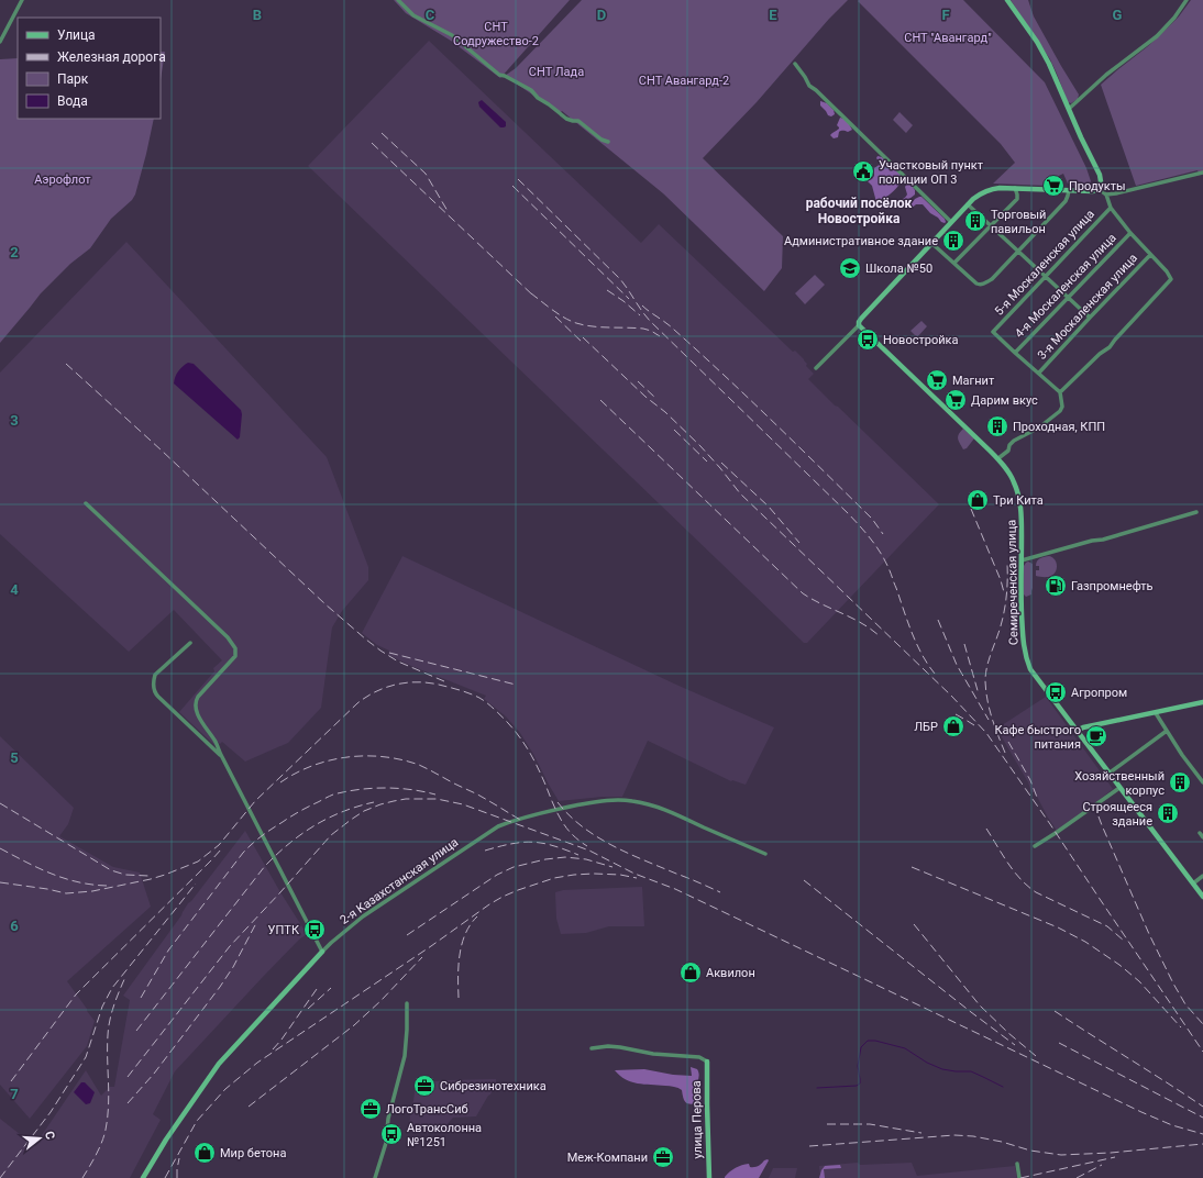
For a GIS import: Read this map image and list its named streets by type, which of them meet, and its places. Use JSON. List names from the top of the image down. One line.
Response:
{"streets":{"street":["5-я Москаленская улица","4-я Москаленская улица","3-я Москаленская улица","Семиреченская улица","2-я Казахстанская улица","улица Перова"]},"crossings":[["5-я Москаленская улица","4-я Москаленская улица"]],"districts":["рабочий посёлок Новостройка"],"parks":["СНТ Содружество-2","СНТ \"Авангард\"","СНТ Лада","СНТ Авангард-2","Аэрофлот"],"places":{"public building":["Участковый пункт полиции ОП 3"],"supermarket":["Продукты","Магнит","Дарим вкус"],"building":["Торговый павильон","Административное здание","Проходная, КПП","Хозяйственный корпус","Строящееся здание"],"school or university":["Школа №50"],"bus stop":["Новостройка","Агропром","УПТК","Автоколонна №1251"],"shop":["Три Кита","ЛБР","Аквилон","Мир бетона"],"fuel station":["Газпромнефть"],"cafe":["Кафе быстрого питания"],"office":["Сибрезинотехника","ЛогоТрансСиб","Меж-Компани"]},"legend":["Улица","Железная дорога","Парк","Вода"],"north":"right","grid":{"columns":["B","C","D","E","F","G"],"rows":["2","3","4","5","6","7"]}}
